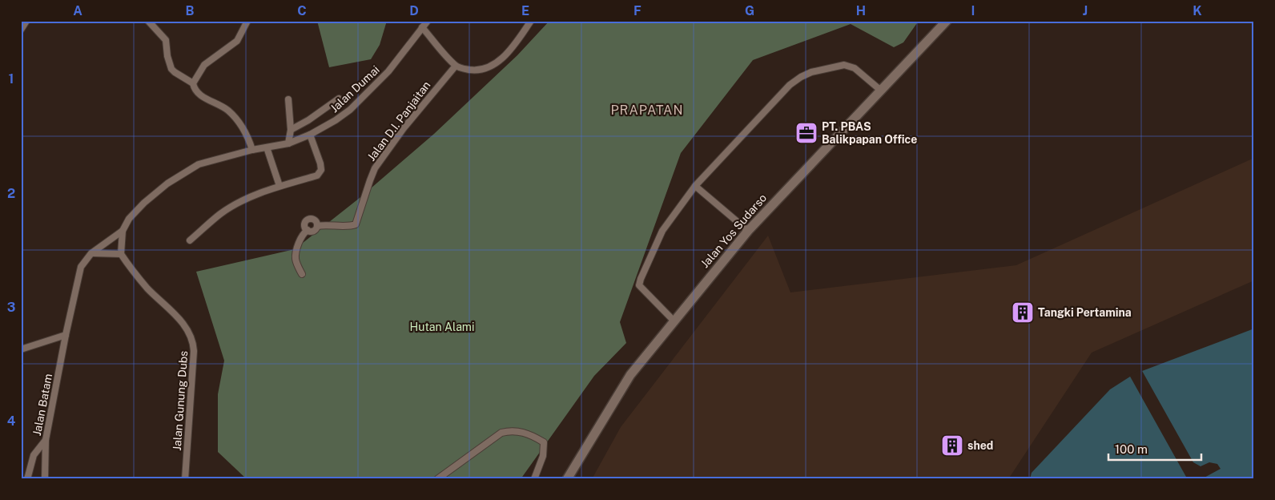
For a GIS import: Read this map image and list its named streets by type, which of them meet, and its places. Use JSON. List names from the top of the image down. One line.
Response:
{"streets":{"main road":["Jalan Yos Sudarso"],"street":["Jalan Dumai","Jalan D.I. Panjaitan","Jalan Gunung Dubs","Jalan Batam"]},"districts":["PRAPATAN"],"parks":["Hutan Alami"],"places":{"office":["PT. PBAS Balikpapan Office"],"building":["Tangki Pertamina","shed"]},"scale_bar":"100 m","grid":{"columns":["A","B","C","D","E","F","G","H","I","J","K"],"rows":["1","2","3","4"]}}
